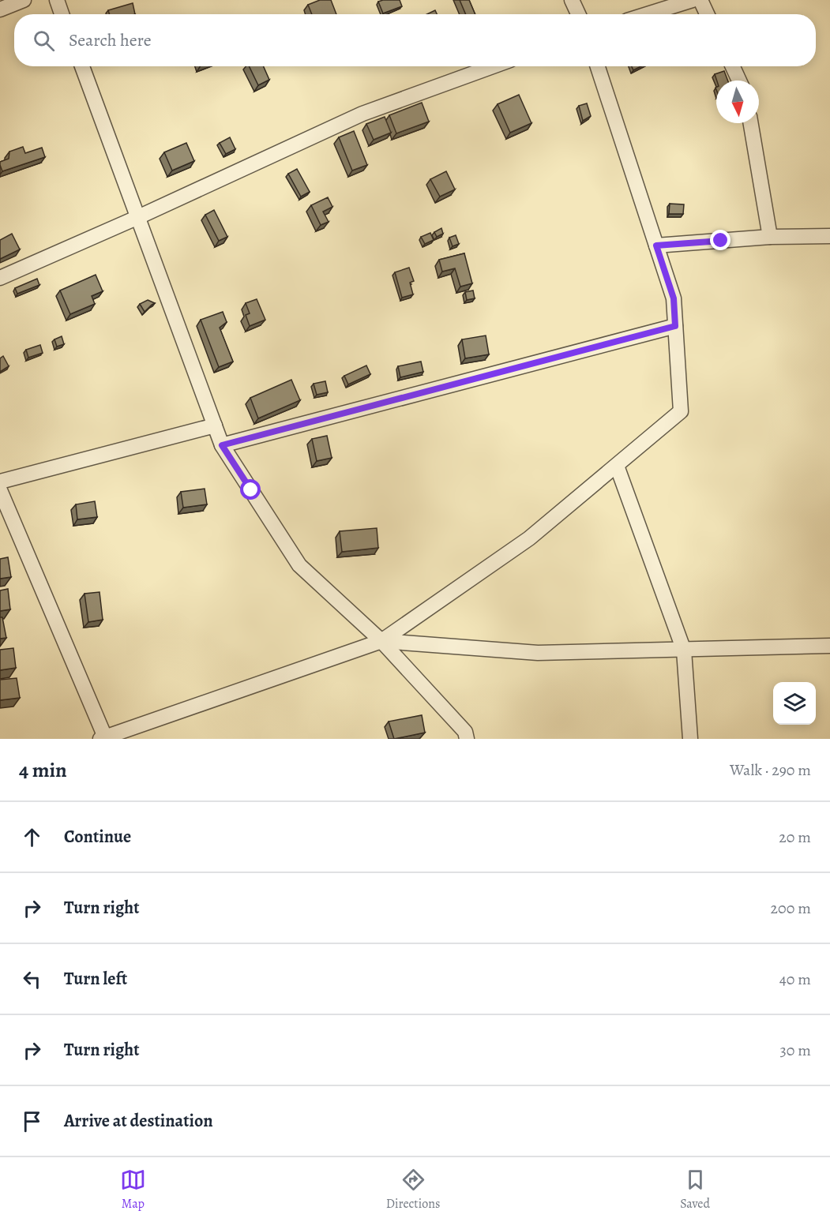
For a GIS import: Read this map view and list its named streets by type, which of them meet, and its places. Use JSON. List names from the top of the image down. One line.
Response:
{"north":"bottom","page":{"search":"Search here","heading":["4 min","Walk · 290 m"],"list":[["Continue","20 m"],["Turn right","200 m"],["Turn left","40 m"],["Turn right","30 m"],"Arrive at destination"],"nav":["Map","Directions","Saved"]}}
